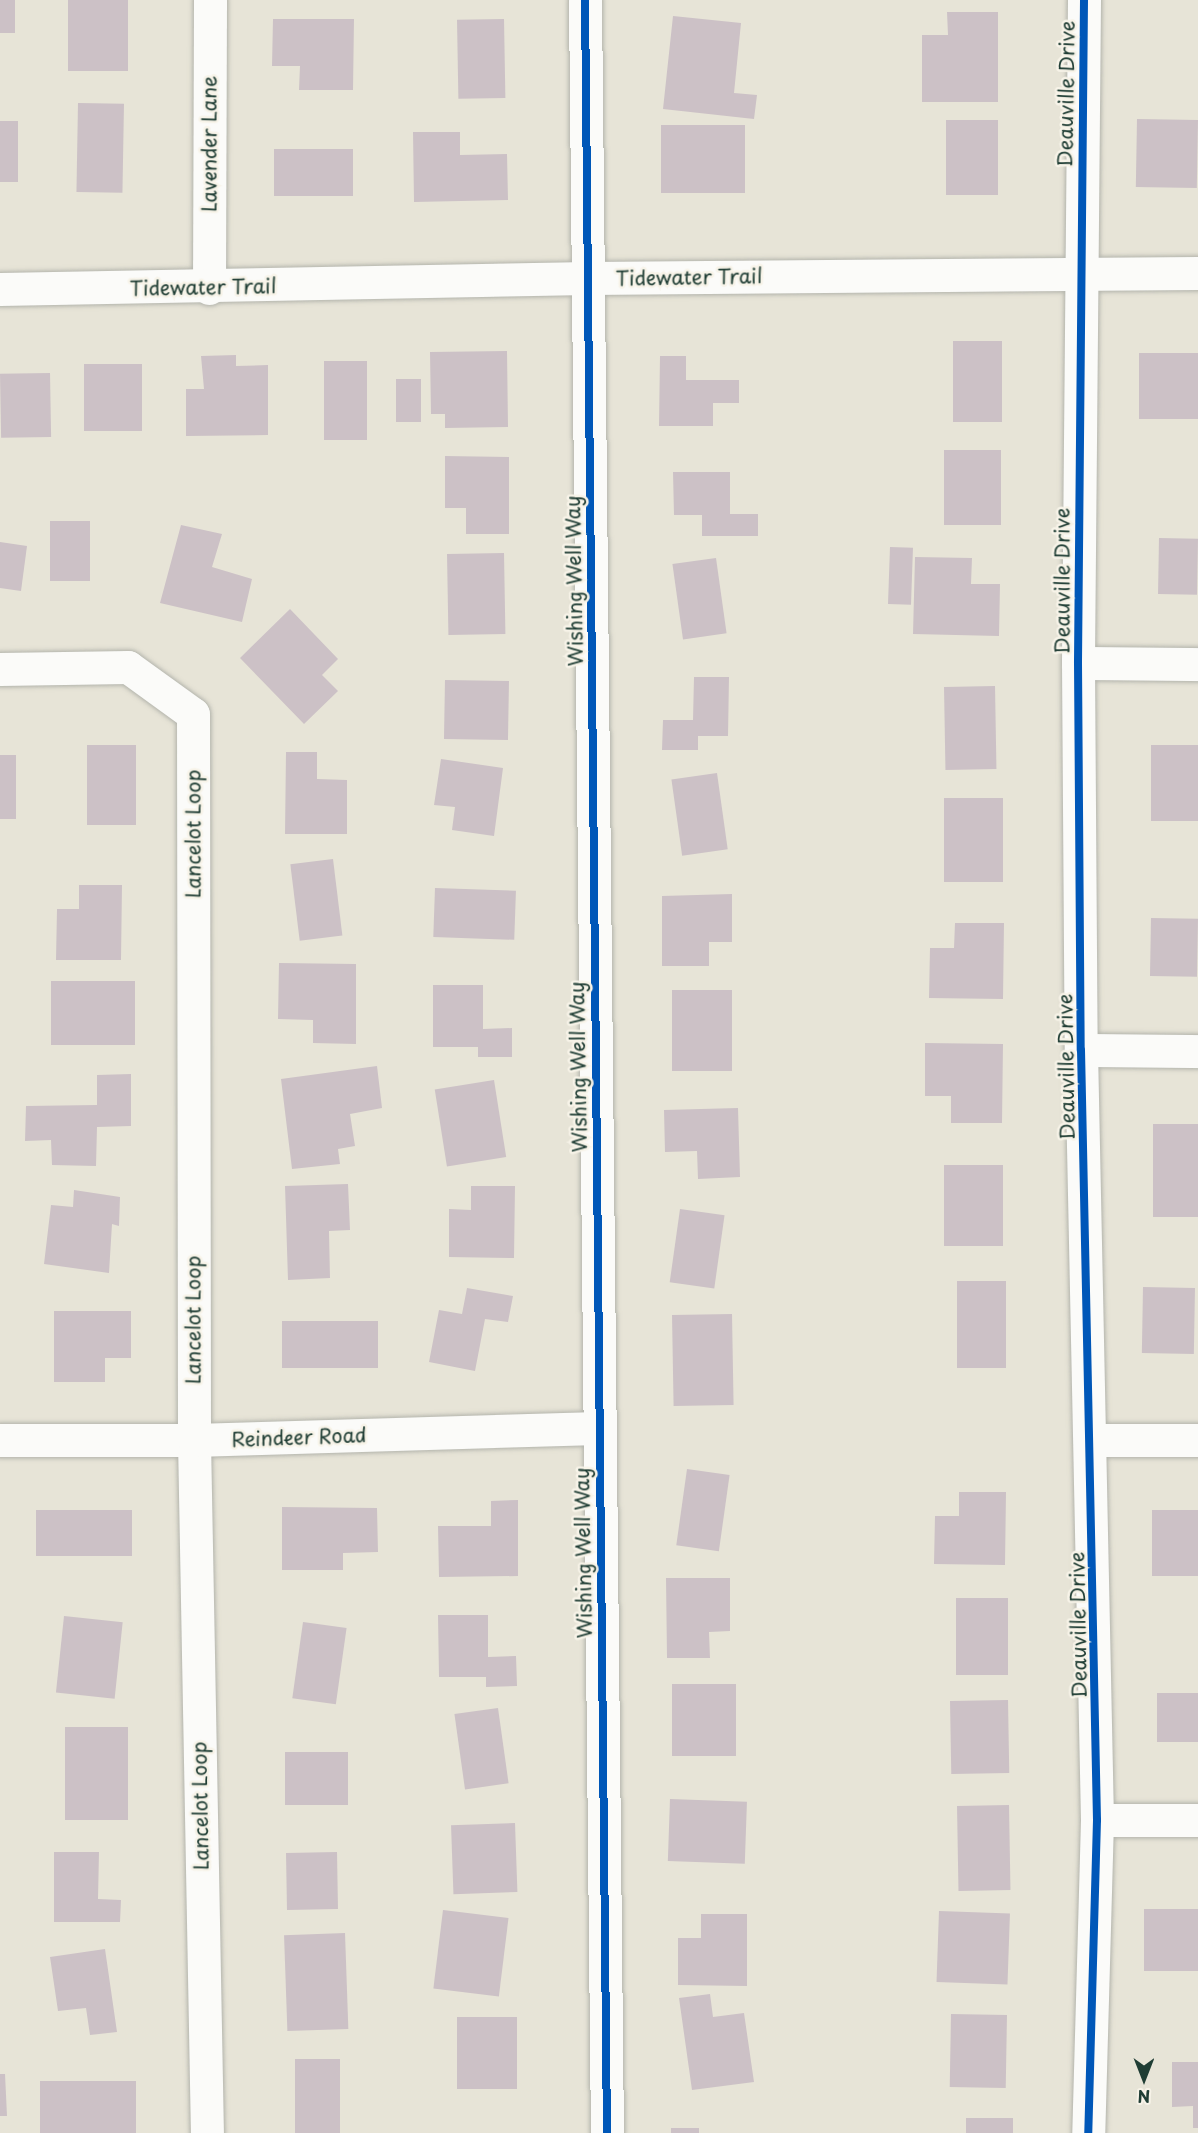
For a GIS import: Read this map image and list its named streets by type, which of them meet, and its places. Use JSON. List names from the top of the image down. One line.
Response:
{"streets":{"street":["Deauville Drive","Lavender Lane","Tidewater Trail","Wishing Well Way","Lancelot Loop","Reindeer Road"]},"crossings":[["Deauville Drive","Tidewater Trail"],["Lavender Lane","Tidewater Trail"],["Tidewater Trail","Wishing Well Way"],["Wishing Well Way","Reindeer Road"],["Lancelot Loop","Reindeer Road"]],"north":"bottom"}
